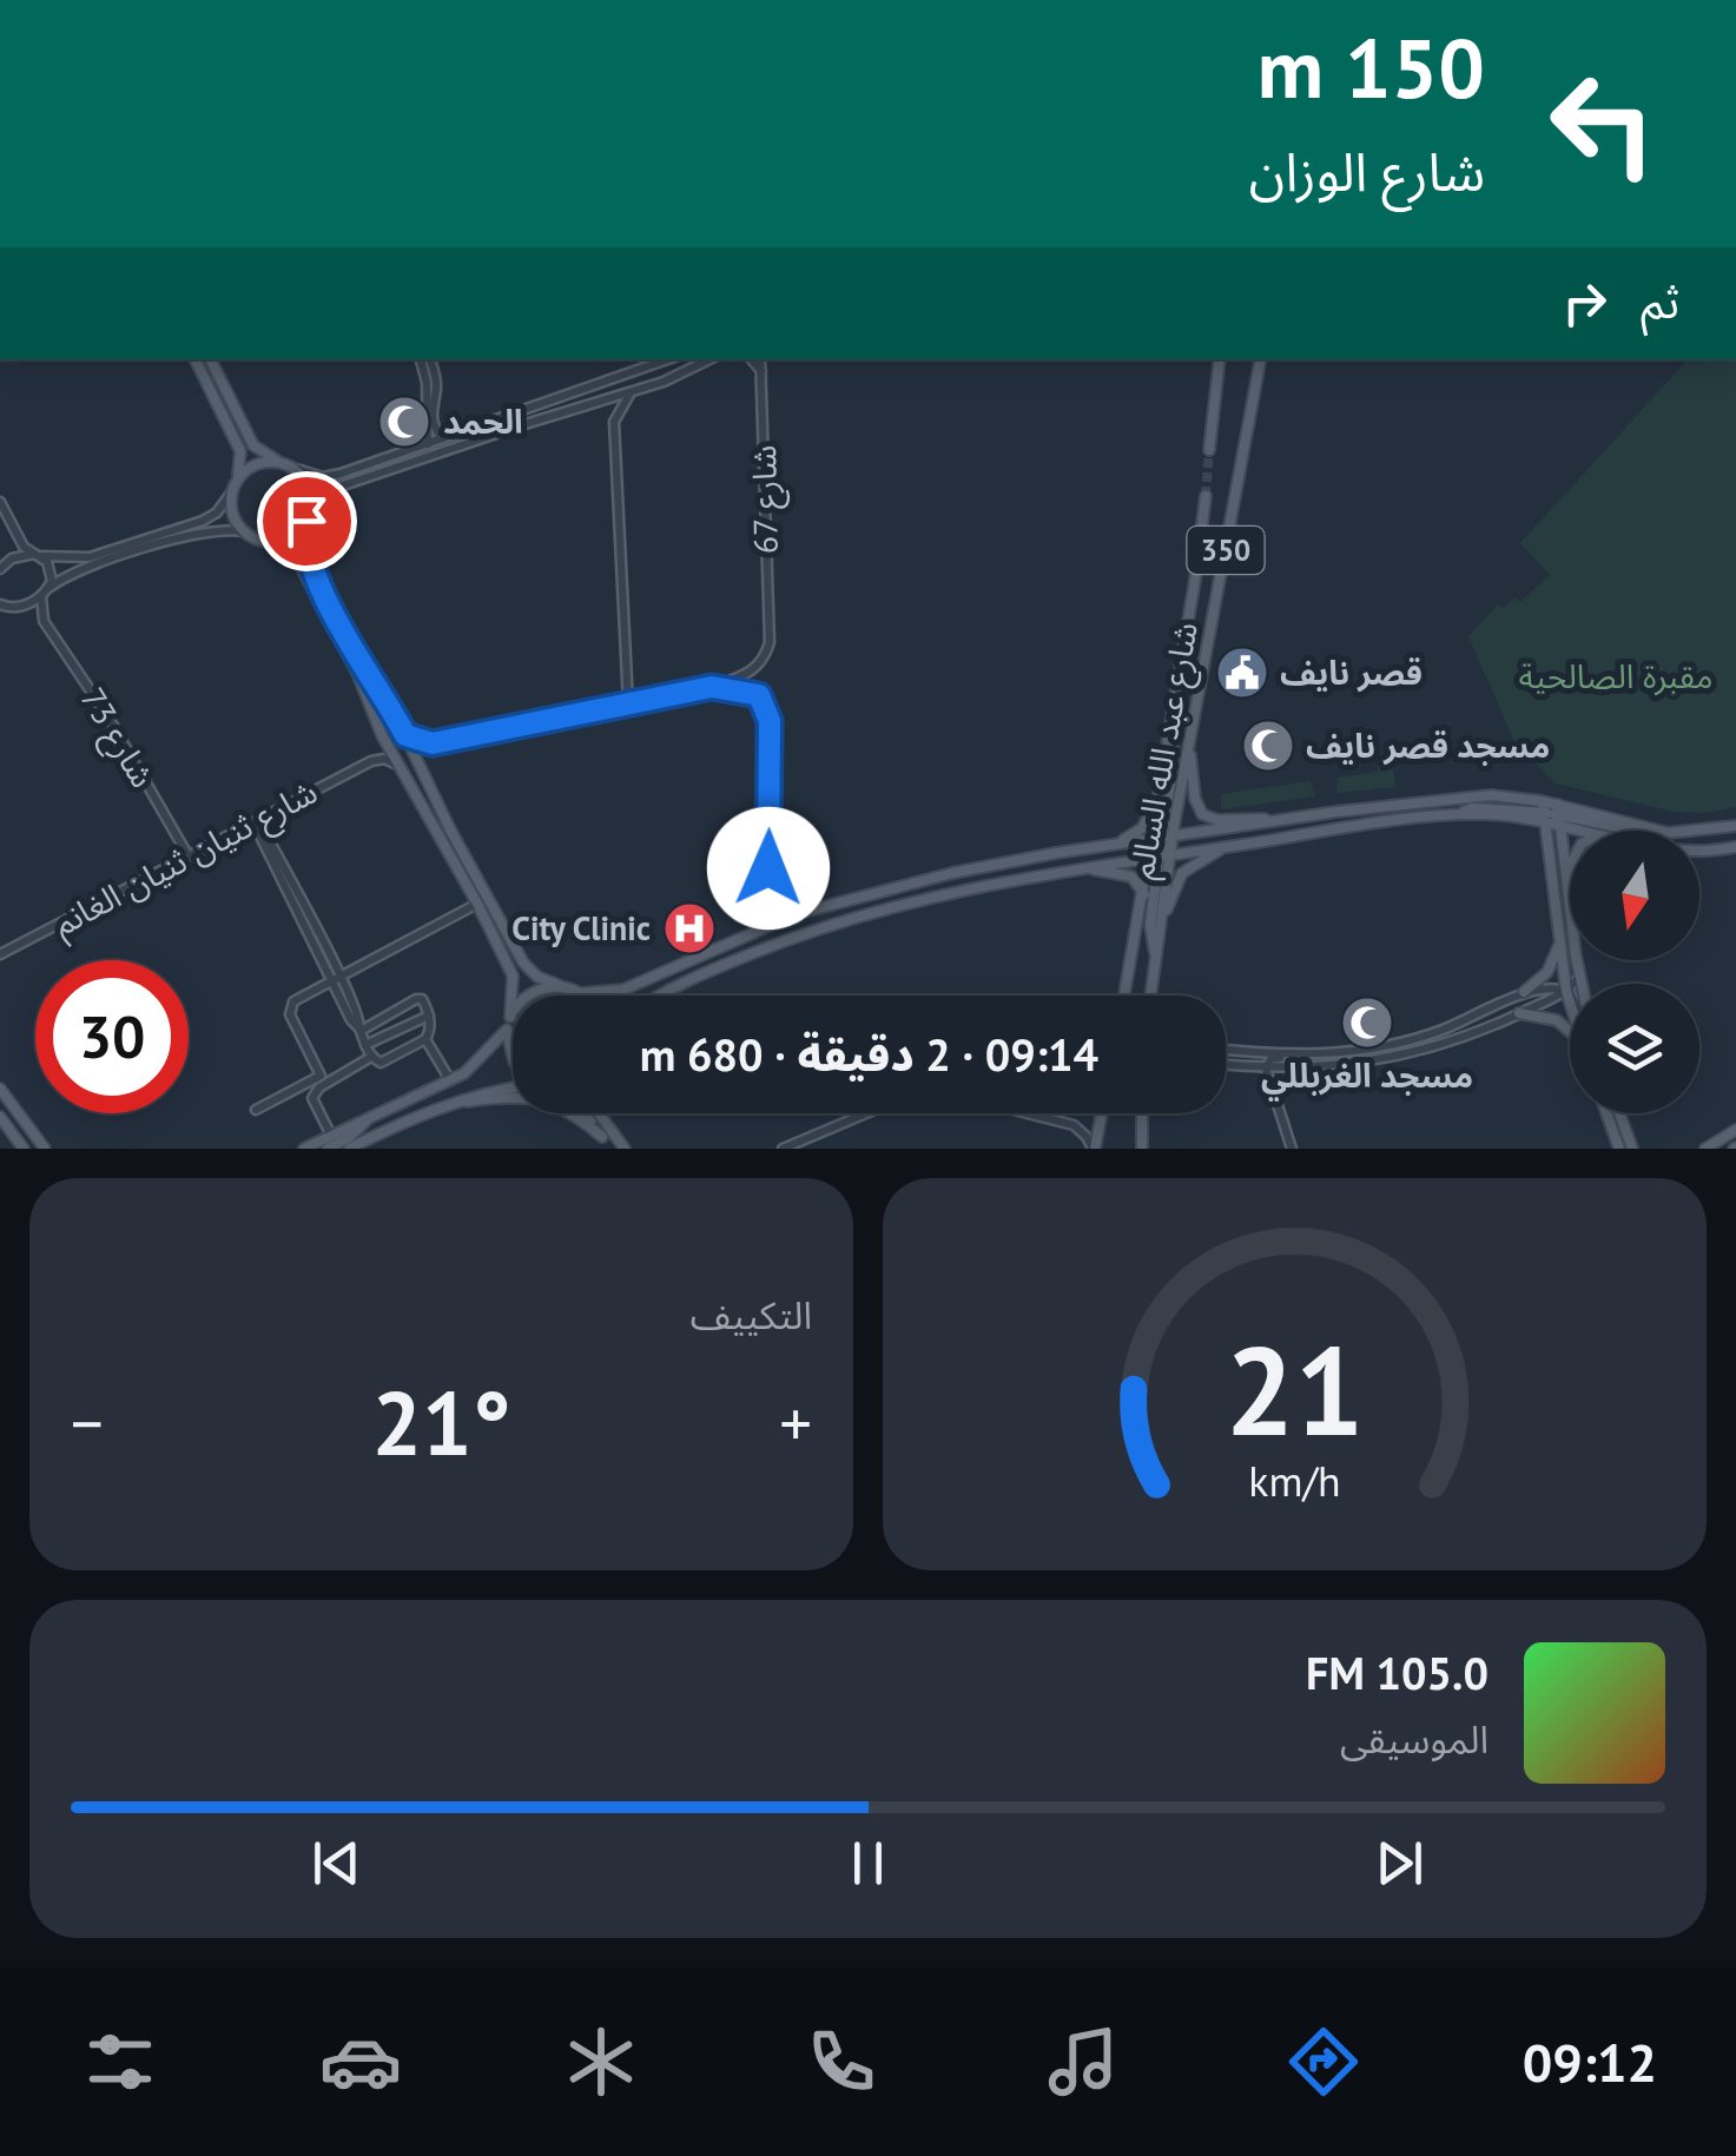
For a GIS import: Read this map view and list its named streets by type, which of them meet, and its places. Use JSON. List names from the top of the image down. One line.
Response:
{"streets":{"main road":["350","شارع عبد الله السالم"],"street":["شارع 67","شارع 73","شارع ثنيان ثنيان الغانم"]},"crossings":[["شارع 73","شارع ثنيان ثنيان الغانم"]],"parks":["مقبرة الصالحية"],"places":{"mosque":["الحمد","مسجد قصر نايف","مسجد الغربللي"],"public building":["قصر نايف"],"hospital":["City Clinic"]},"north":"bottom","page":{"turn":["150 m","شارع الوزان"],"then":"ثم","limit":"30","trip":"09:14 · 2 دقيقة · 680 m","tile":"التكييف","heat":["−","21°","+"],"song":["105.0 FM","الموسيقى"],"tabs":"09:12","gauge":["21","km/h"]}}
